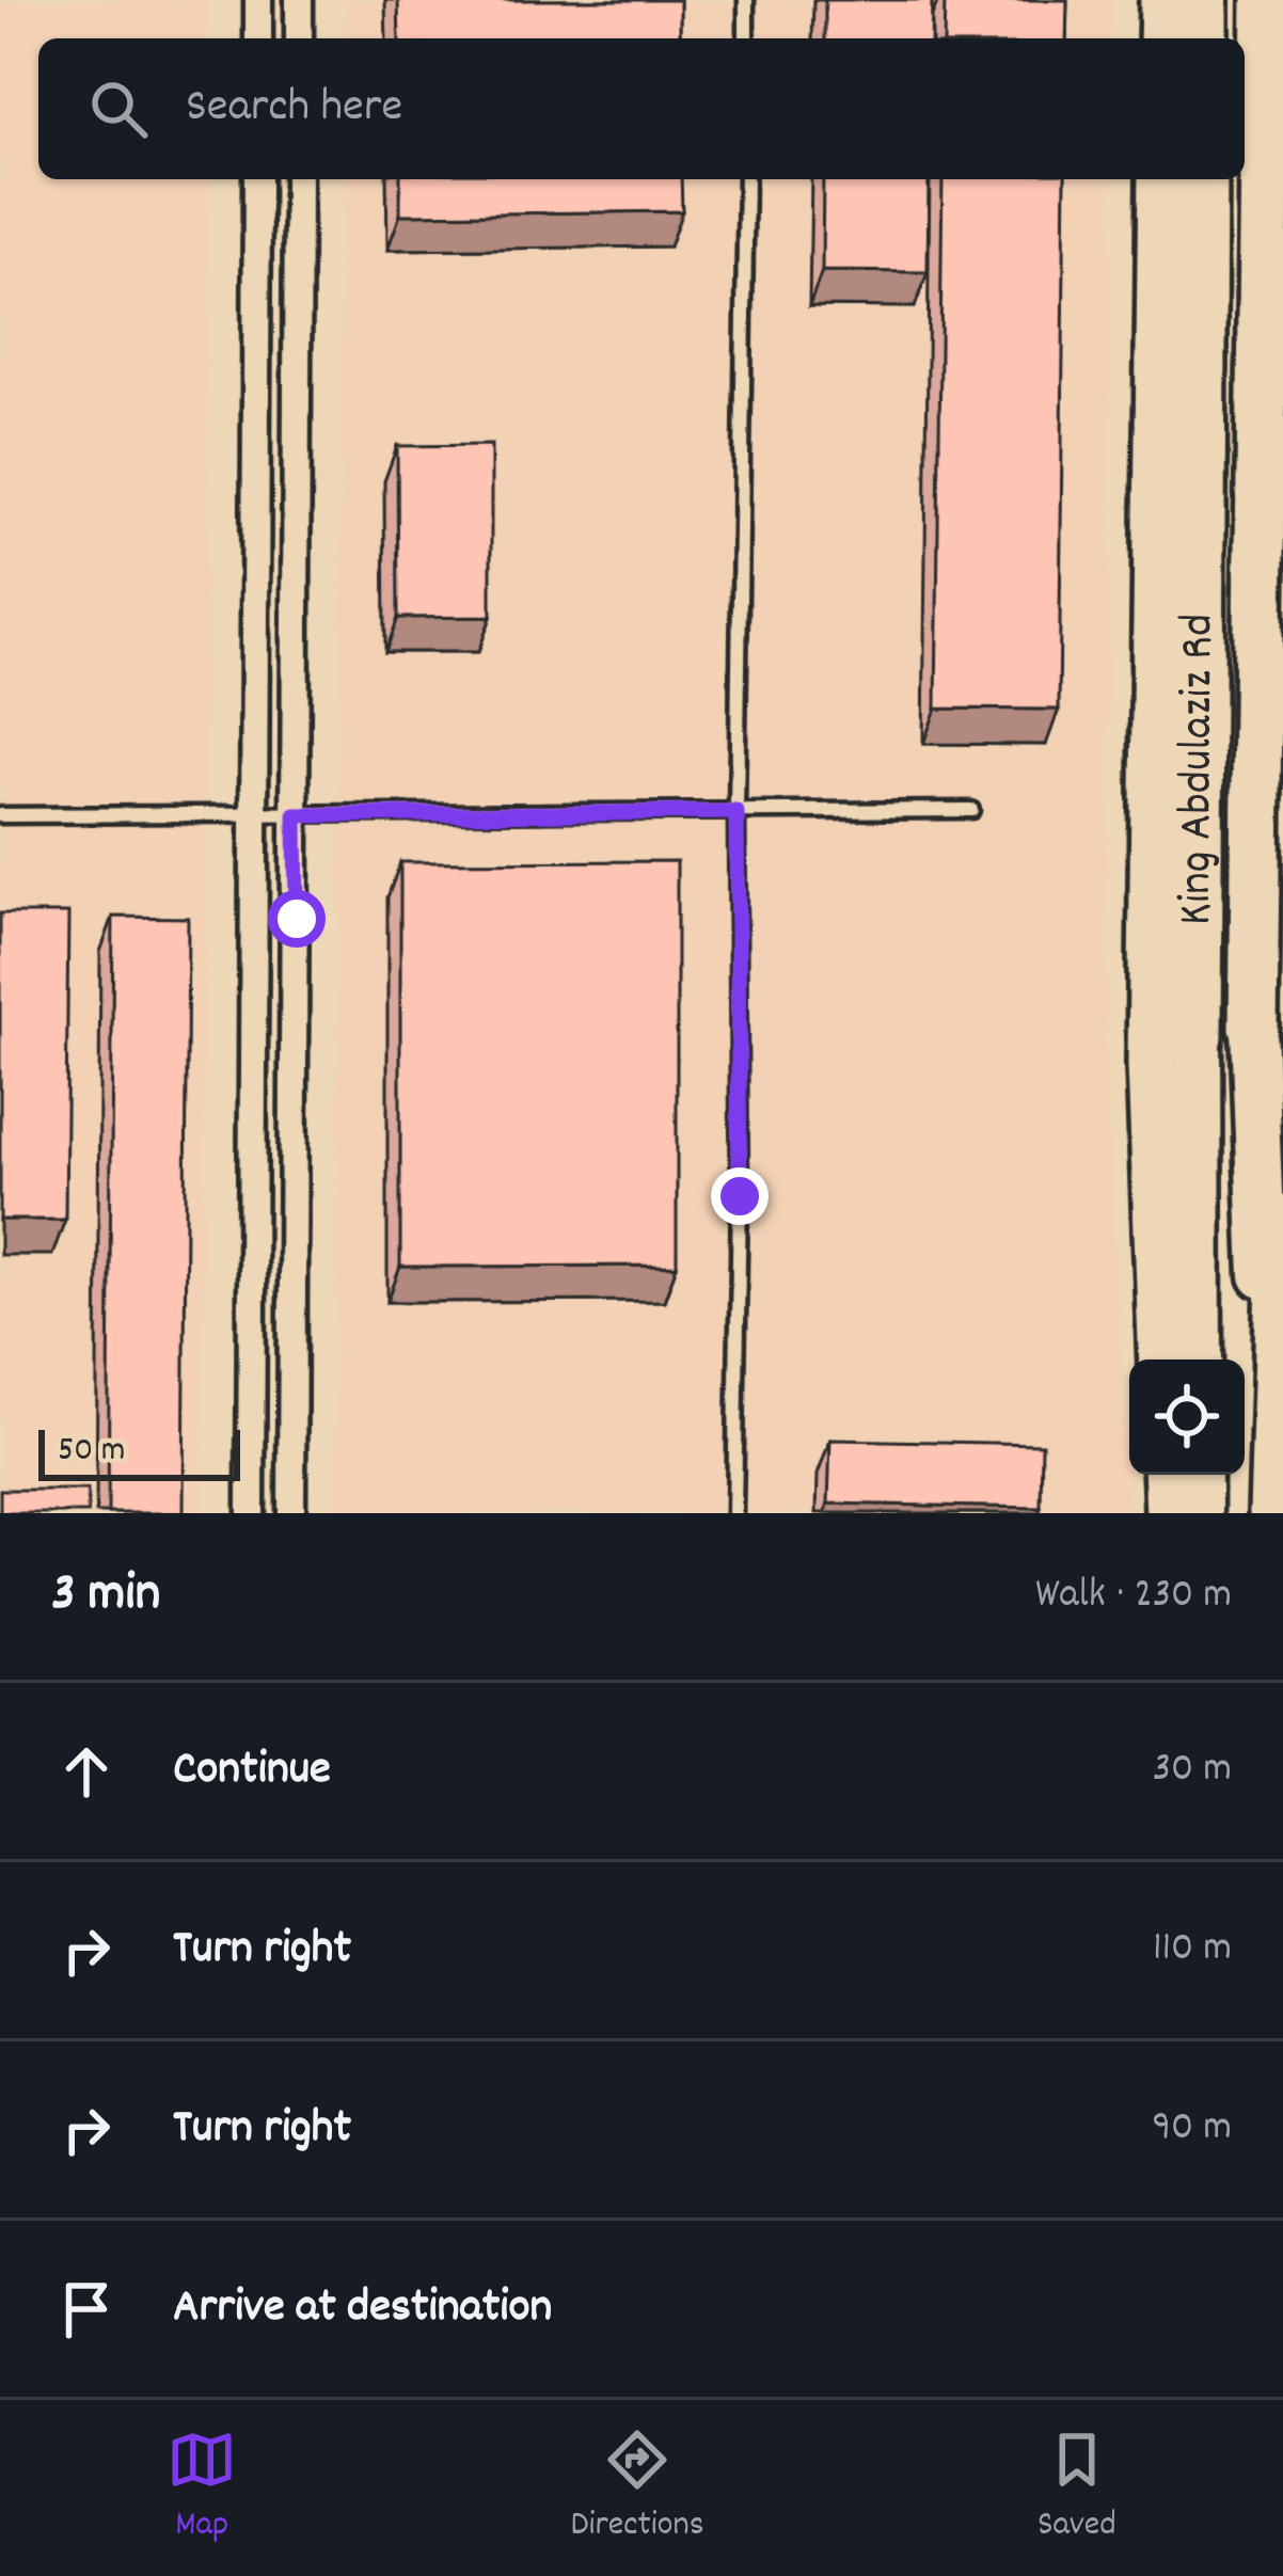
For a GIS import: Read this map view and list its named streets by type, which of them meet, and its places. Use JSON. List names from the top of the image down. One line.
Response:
{"streets":{"highway":["King Abdulaziz Rd"]},"scale_bar":"50 m","page":{"search":"Search here","scale":"50 m","heading":["3 min","Walk · 230 m"],"list":[["Continue","30 m"],["Turn right","110 m"],["Turn right","90 m"],"Arrive at destination"],"nav":["Map","Directions","Saved"]}}
